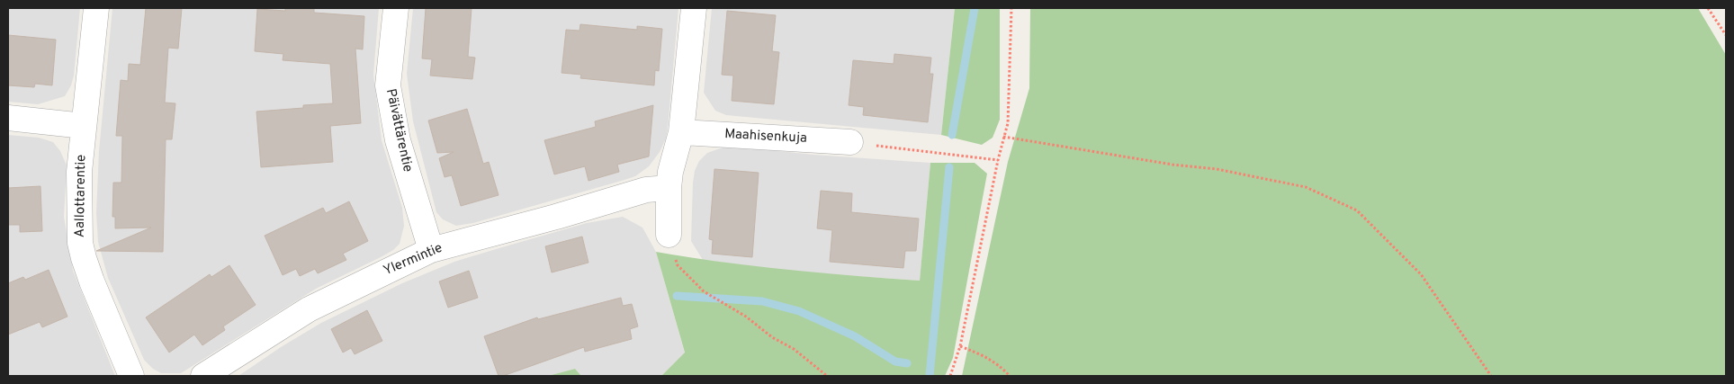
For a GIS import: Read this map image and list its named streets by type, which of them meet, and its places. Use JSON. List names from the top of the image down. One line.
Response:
{"streets":{"street":["Päivättärentie","Maahisenkuja","Aallottarentie","Ylermintie"]},"crossings":[["Päivättärentie","Ylermintie"]]}
